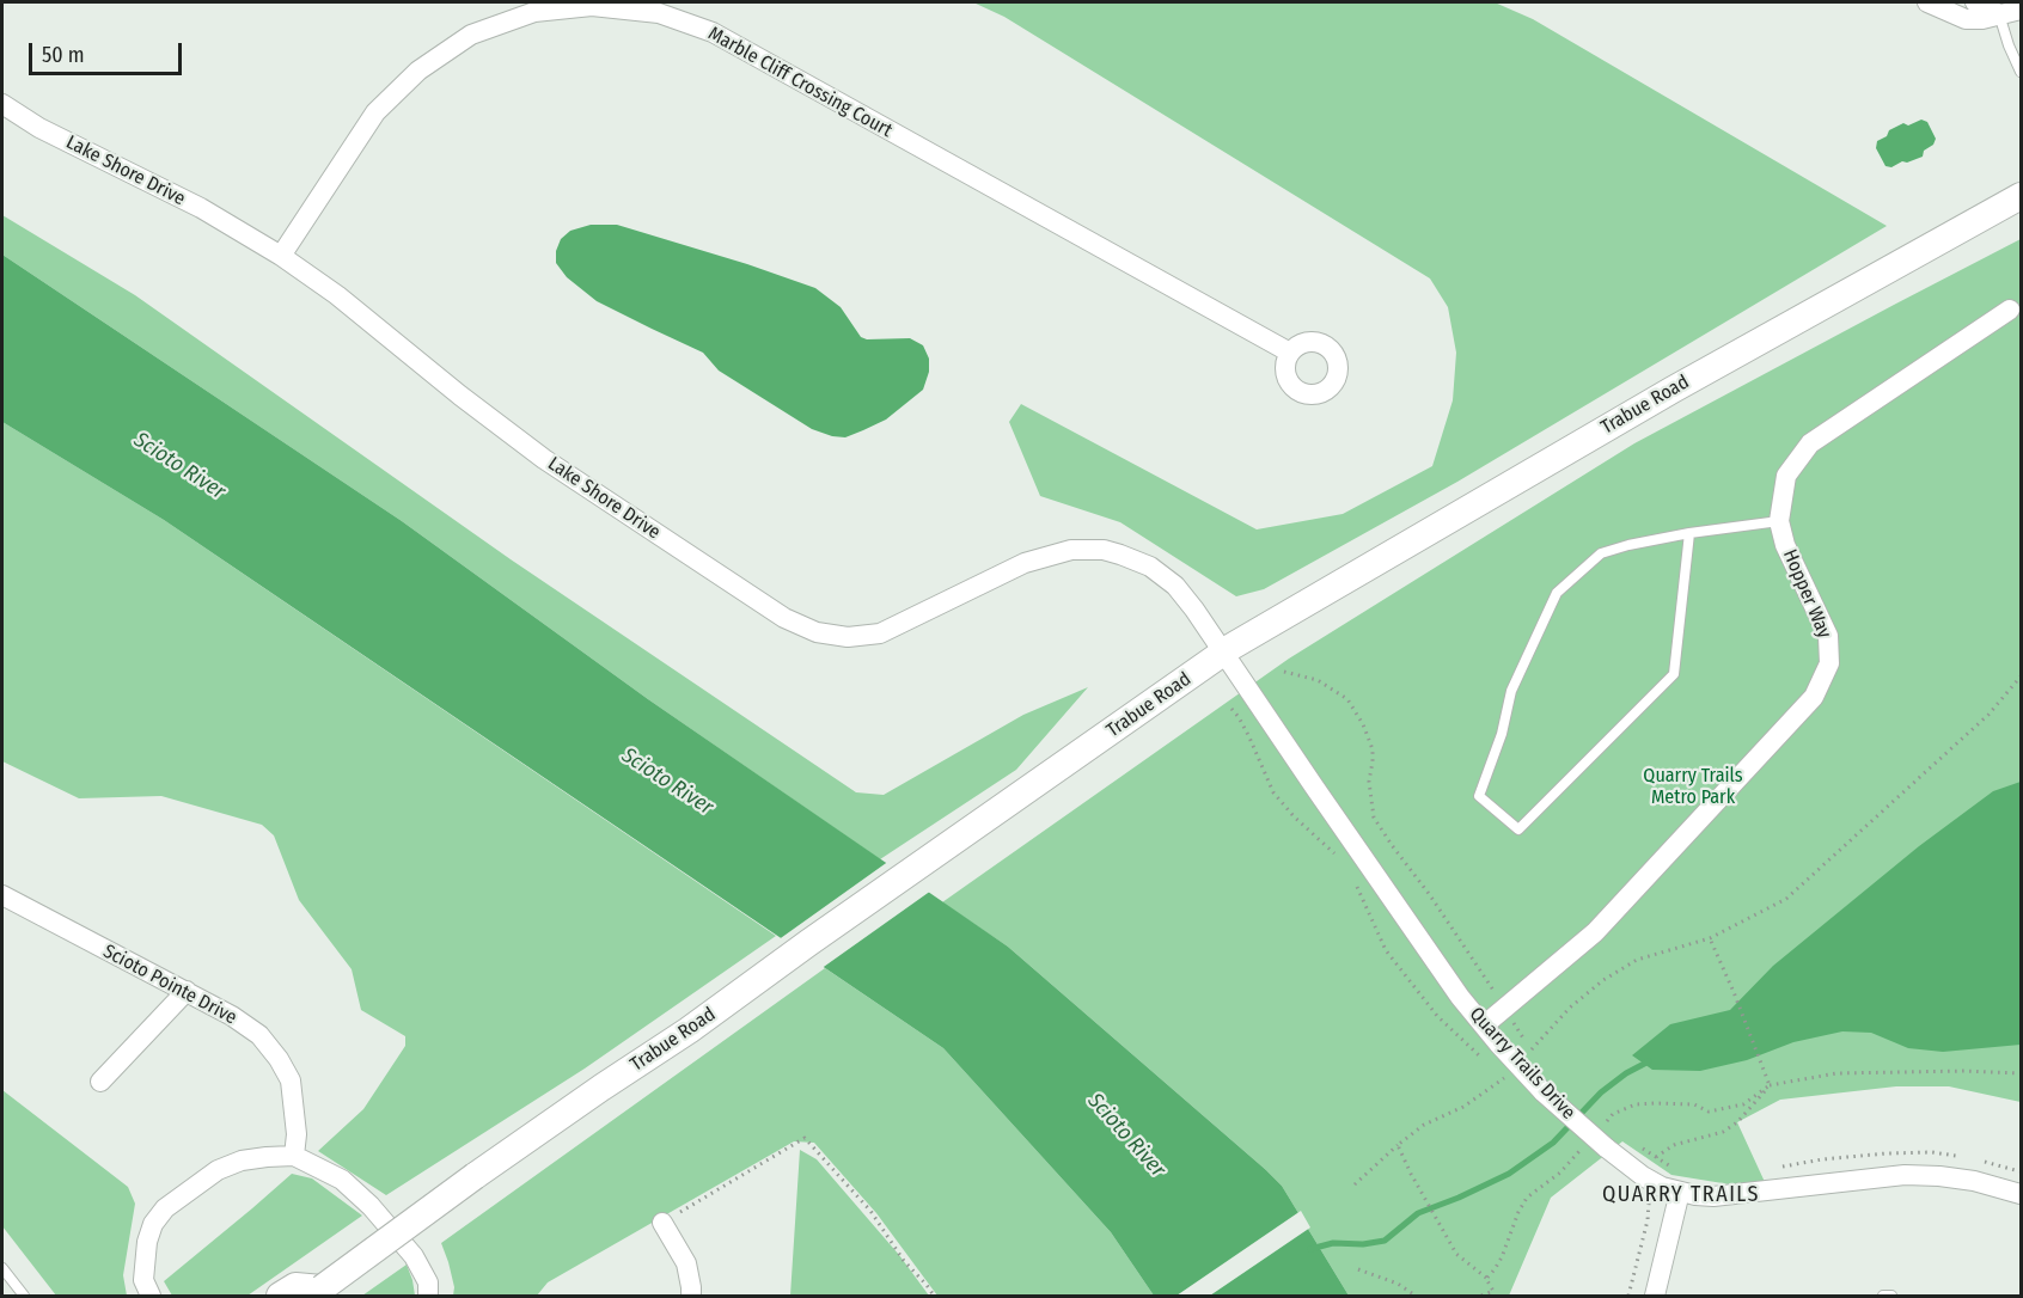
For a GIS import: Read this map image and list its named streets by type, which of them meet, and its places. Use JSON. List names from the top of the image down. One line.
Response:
{"streets":{"main road":["Trabue Road"],"street":["Marble Cliff Crossing Court","Lake Shore Drive","Hopper Way","Scioto Pointe Drive","Quarry Trails Drive"]},"crossings":[["Marble Cliff Crossing Court","Lake Shore Drive"],["Lake Shore Drive","Trabue Road"],["Lake Shore Drive","Quarry Trails Drive"],["Trabue Road","Quarry Trails Drive"],["Hopper Way","Quarry Trails Drive"]],"districts":["QUARRY TRAILS"],"water":["Scioto River"],"parks":["Quarry Trails Metro Park"],"scale_bar":"50 m"}
